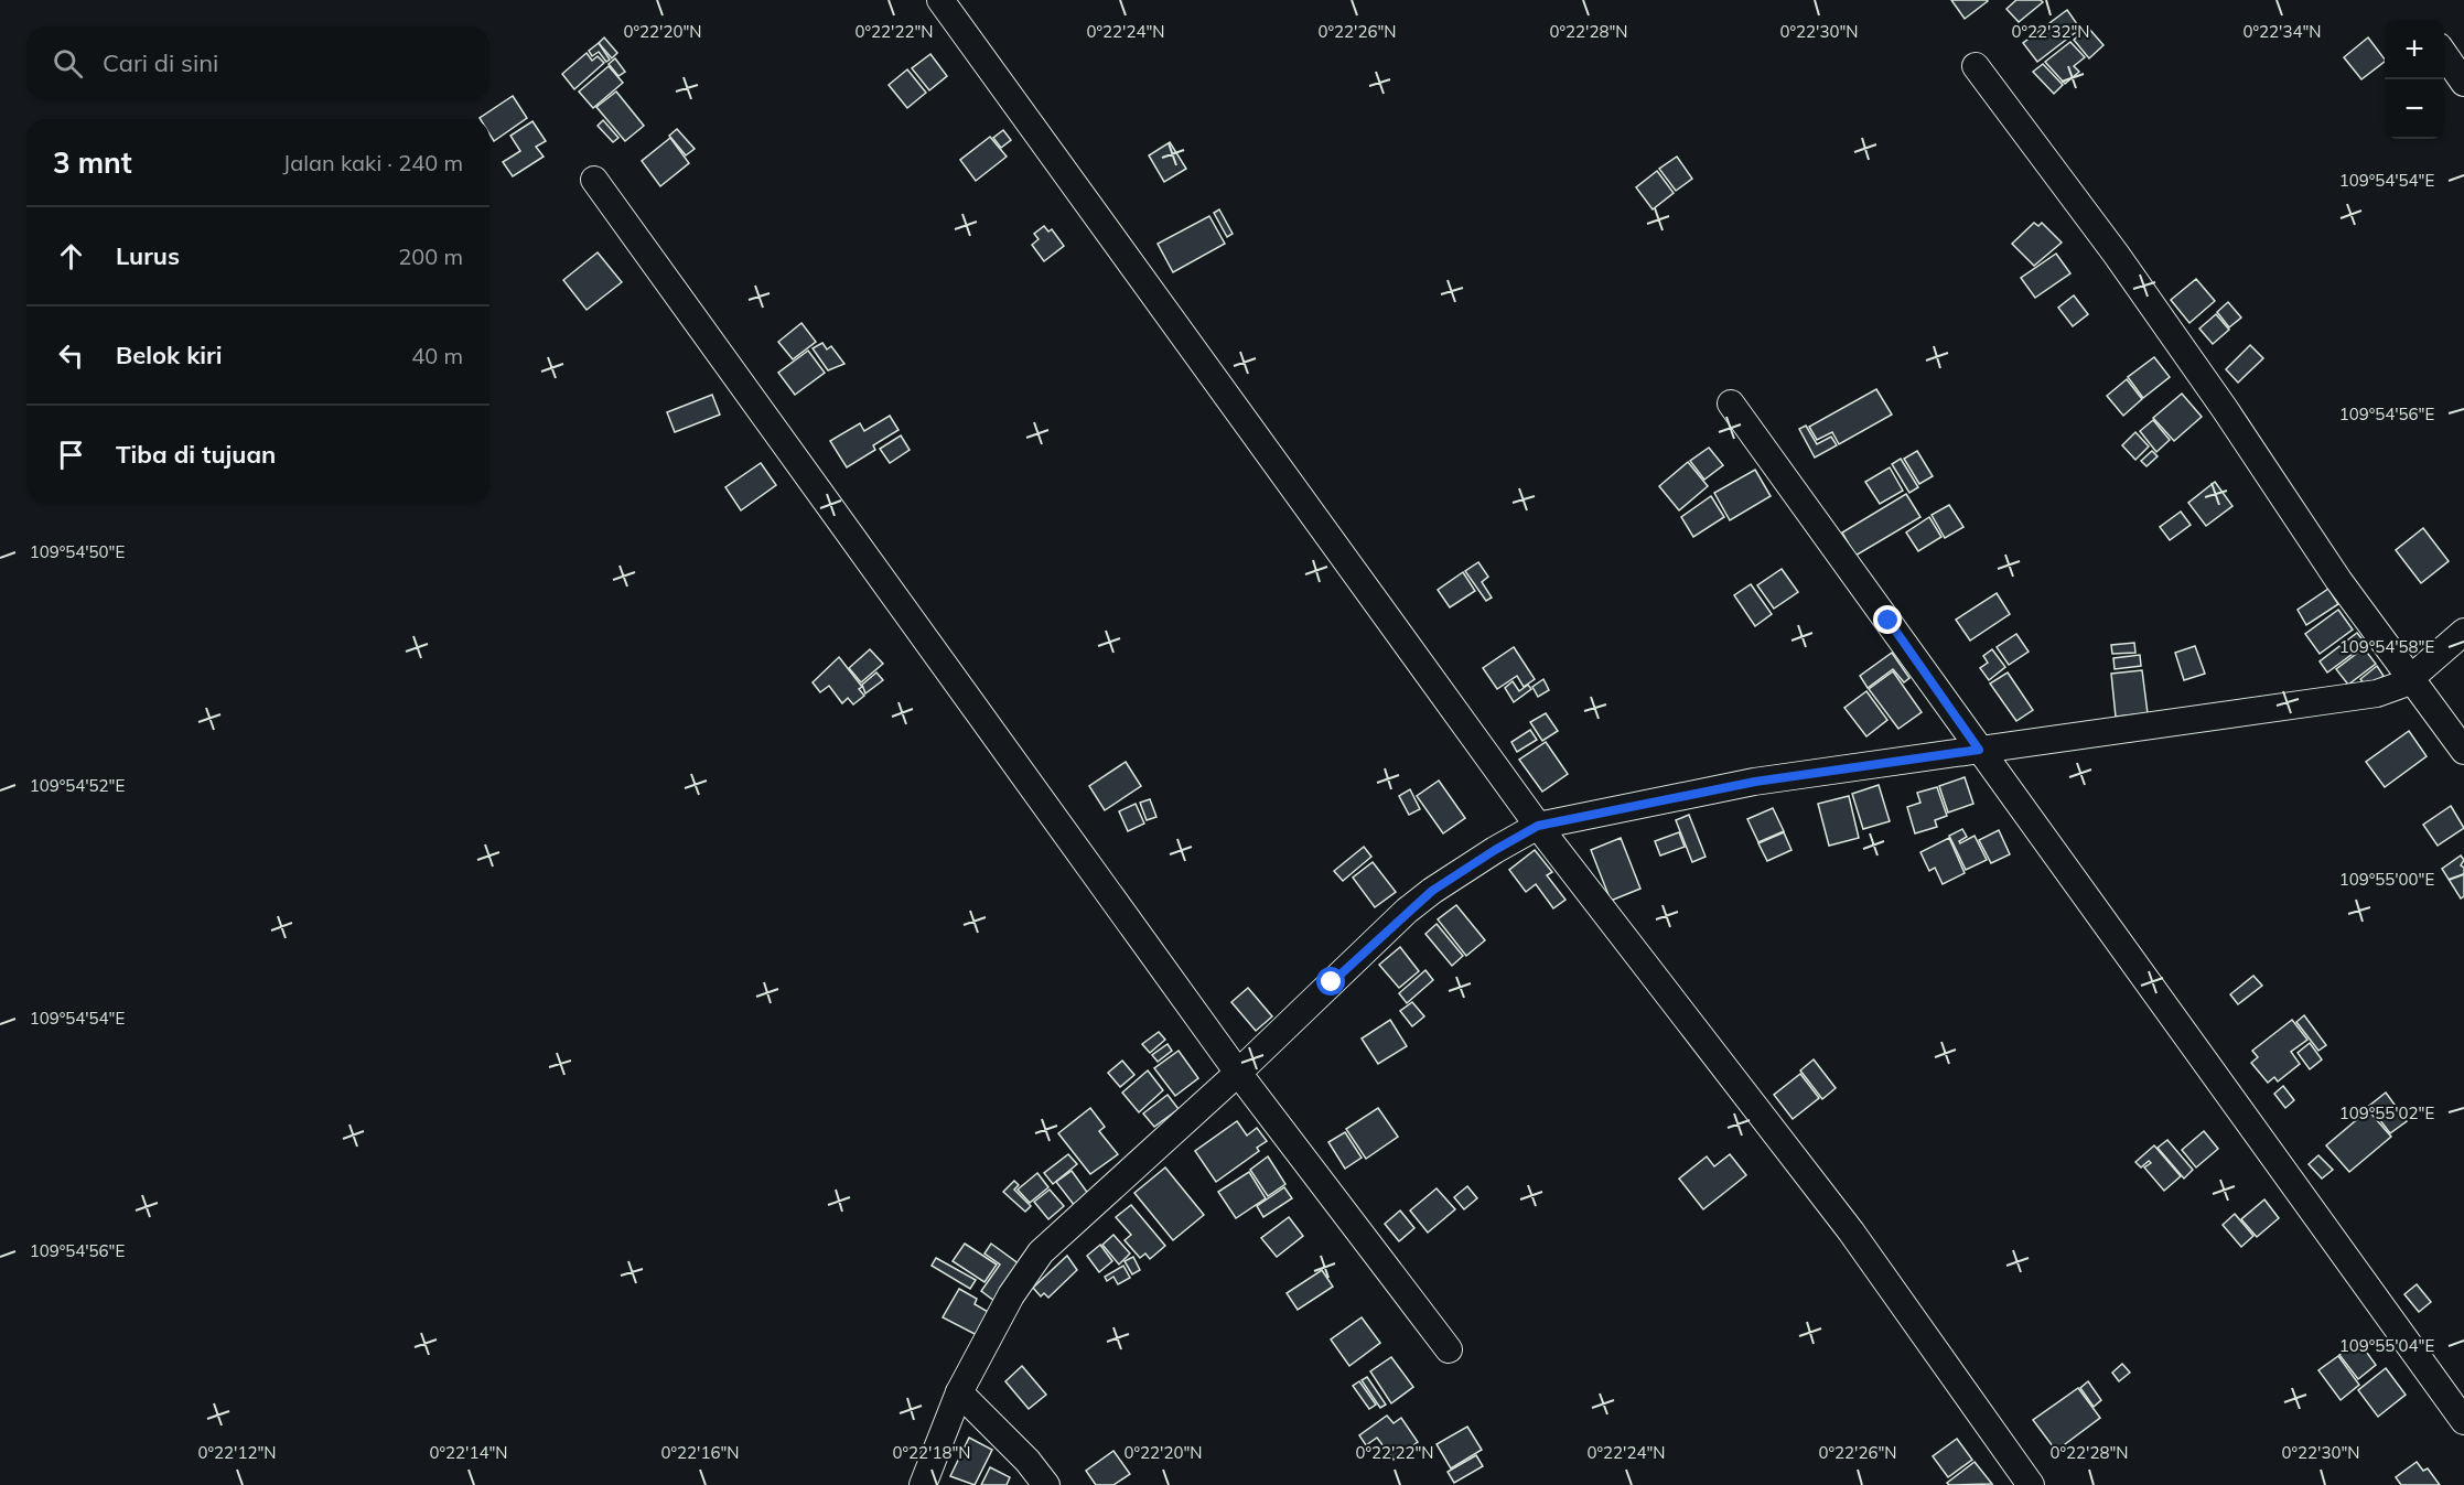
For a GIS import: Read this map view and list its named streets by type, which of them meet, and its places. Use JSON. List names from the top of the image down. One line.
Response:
{"page":{"map_buttons":["+","−"],"search":"Cari di sini","heading":["3 mnt","Jalan kaki · 240 m"],"list":[["Lurus","200 m"],["Belok kiri","40 m"],"Tiba di tujuan"]},"coordinates":["0°22'20\"N","0°22'28\"N","0°22'30\"N","0°22'34\"N","0°22'22\"N","0°22'24\"N","0°22'26\"N","0°22'32\"N","109°54'54\"E","109°54'56\"E","109°54'50\"E","109°54'58\"E","109°54'52\"E","109°55'00\"E","109°55'02\"E","109°55'04\"E","0°22'12\"N","0°22'14\"N","0°22'16\"N","0°22'18\"N"]}
